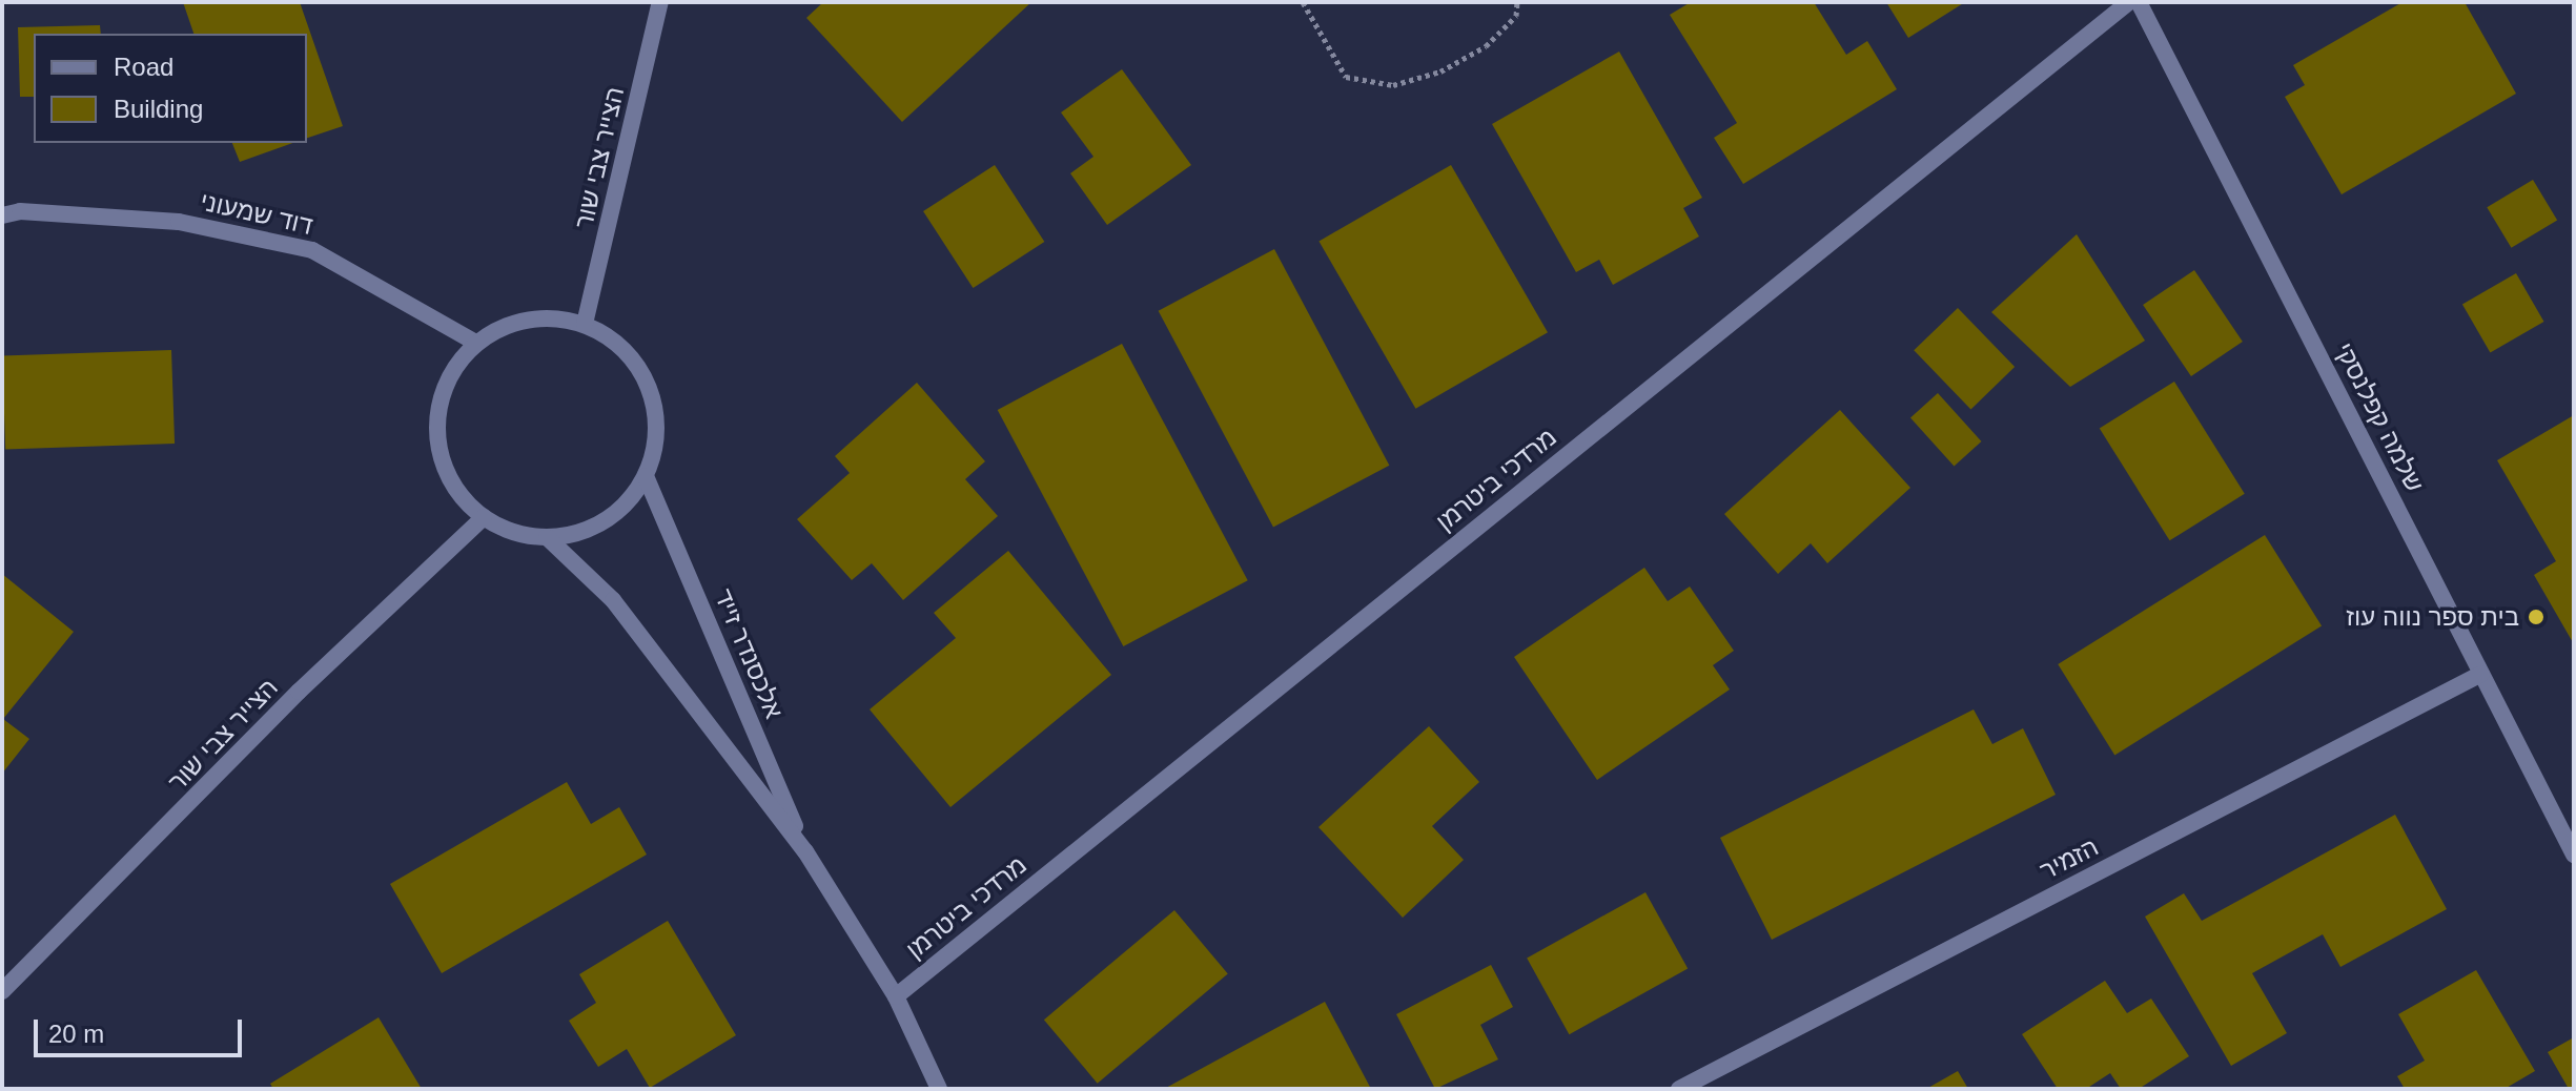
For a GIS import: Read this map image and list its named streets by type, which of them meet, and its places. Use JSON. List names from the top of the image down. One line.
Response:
{"streets":{"street":["הצייר צבי שור","דוד שמעוני","שלמה קפלנסקי","מרדכי ביטרמן","אלכסנדר זייד","הזמיר"]},"crossings":[["הצייר צבי שור","דוד שמעוני"],["הצייר צבי שור","אלכסנדר זייד"],["דוד שמעוני","אלכסנדר זייד"],["שלמה קפלנסקי","הזמיר"],["מרדכי ביטרמן","אלכסנדר זייד"]],"places":["בית ספר נווה עוז"],"legend":["Road","Building"],"scale_bar":"20 m"}
